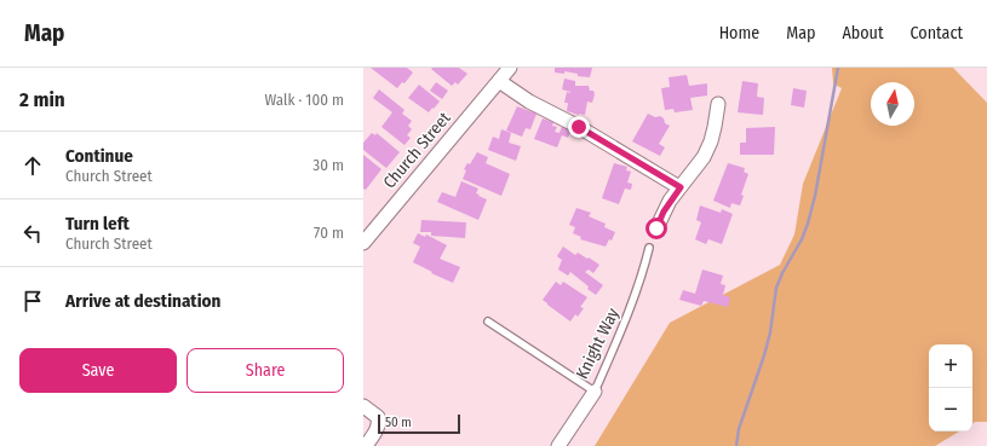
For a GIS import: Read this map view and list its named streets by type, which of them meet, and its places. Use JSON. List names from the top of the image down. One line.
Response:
{"streets":{"street":["Church Street"],"lane":["Knight Way"]},"scale_bar":"50 m","north":"top","page":{"header":"Map","nav":["Home","Map","About","Contact"],"heading":["2 min","Walk · 100 m"],"list":[["Continue","Church Street","30 m"],["Turn left","Church Street","70 m"],"Arrive at destination"],"buttons":["Save","Share"],"map_buttons":["+","−"],"scale":"50 m"}}
